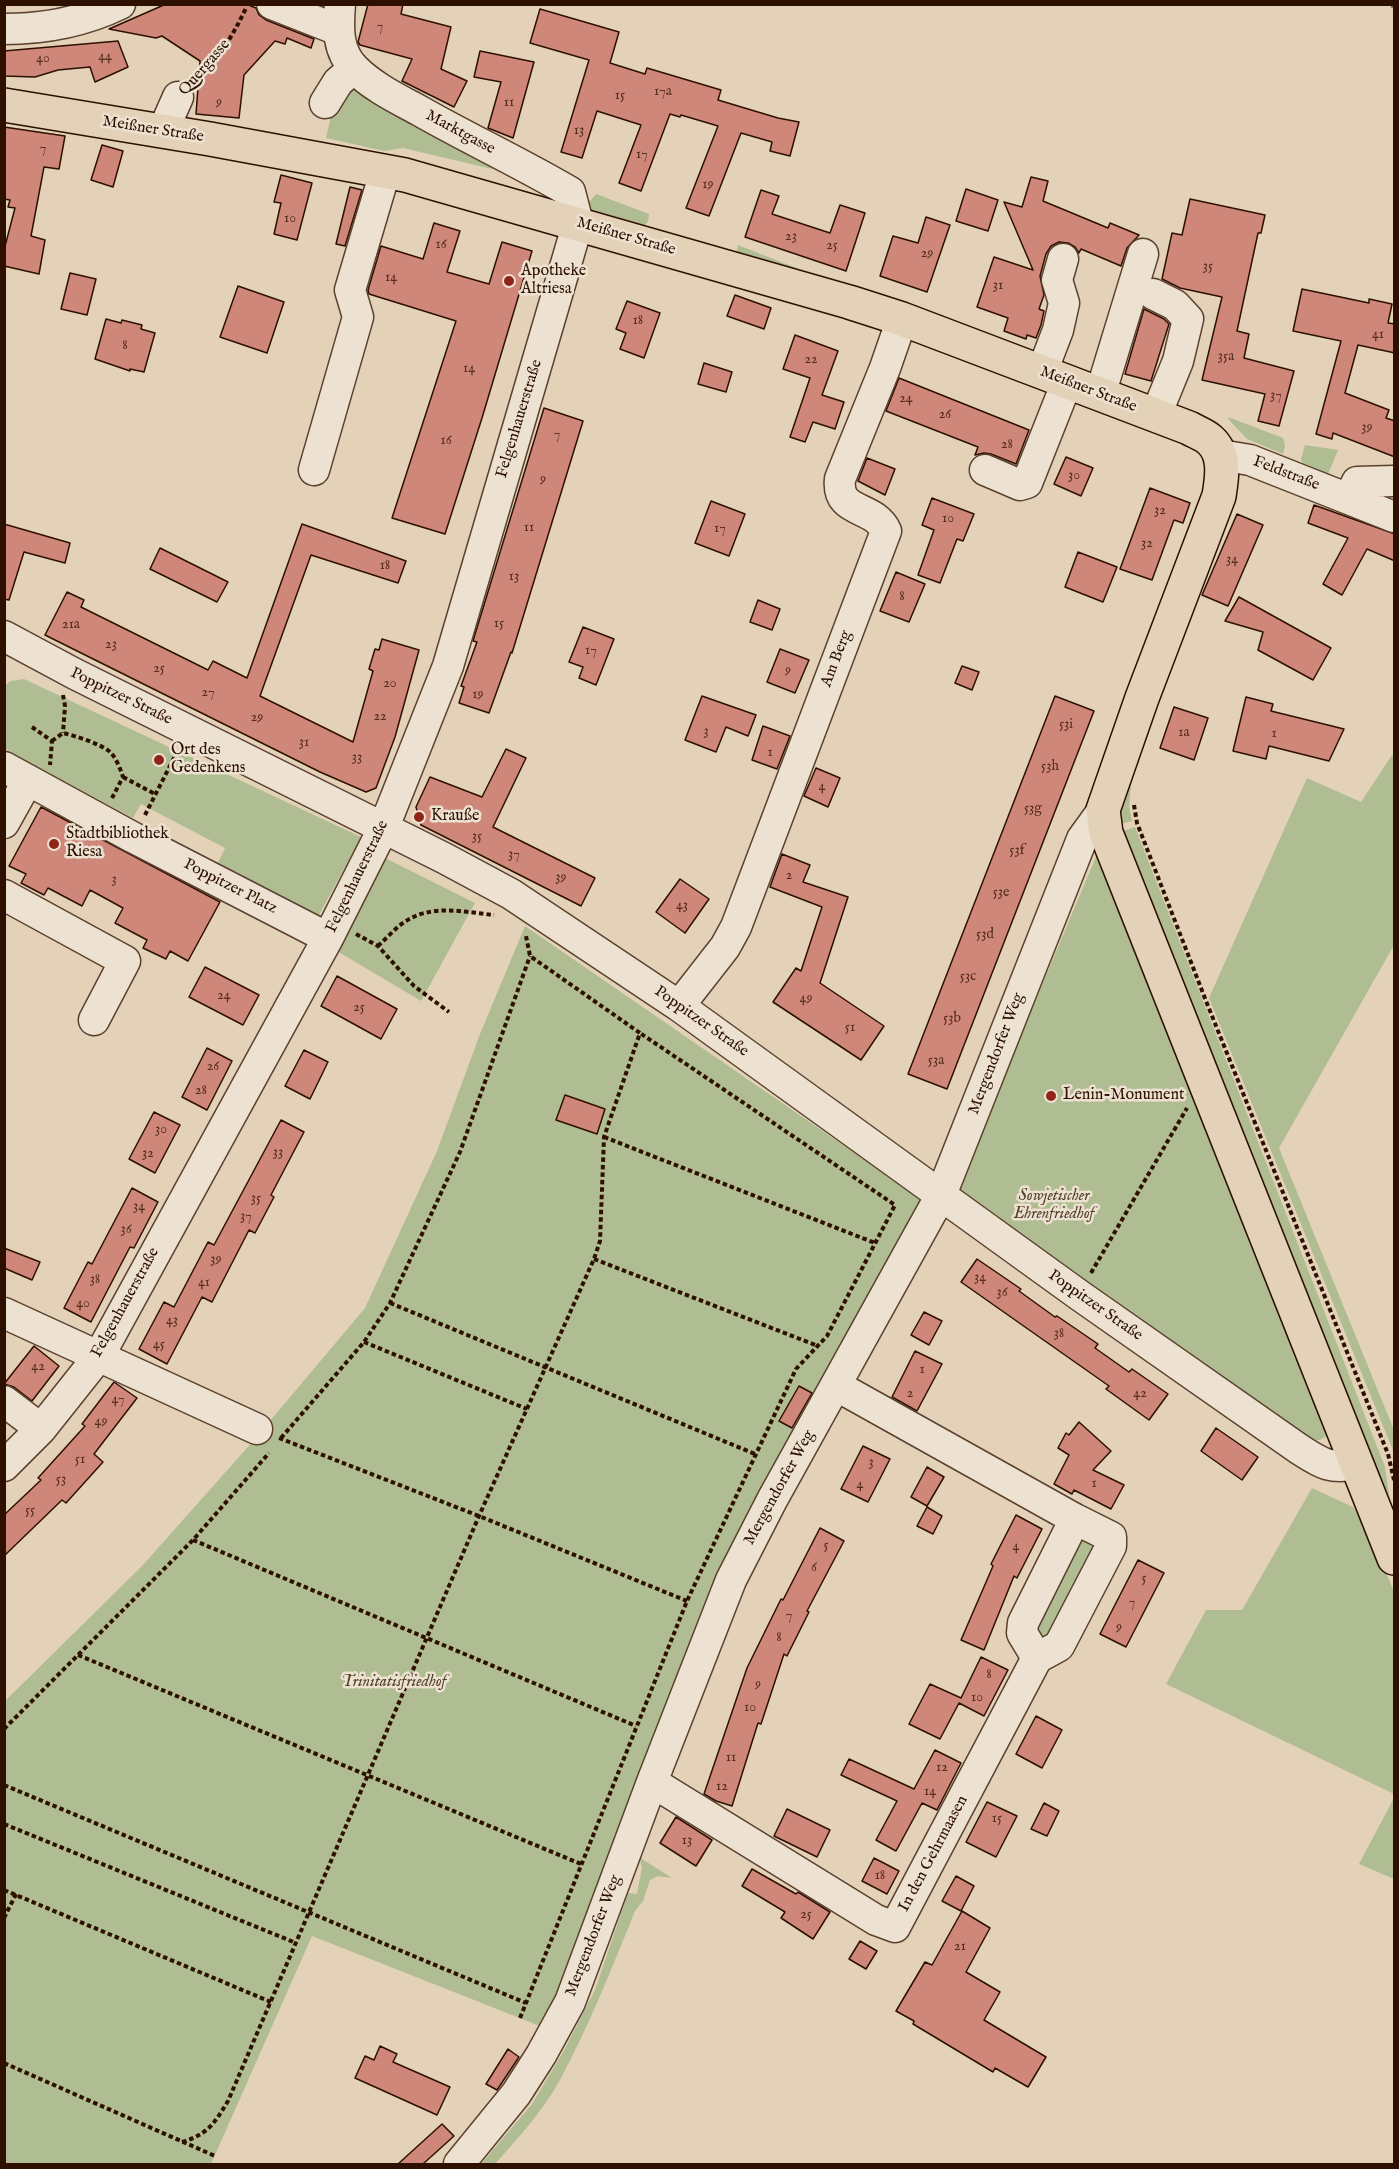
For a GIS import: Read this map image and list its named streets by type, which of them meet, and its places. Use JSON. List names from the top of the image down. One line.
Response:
{"streets":{"main road":["Meißner Straße"],"street":["Quergasse","Marktgasse","Felgenhauerstraße","Feldstraße","Am Berg","Poppitzer Straße","Poppitzer Platz","Mergendorfer Weg","In den Gehrmaasen"]},"crossings":[["Quergasse","Meißner Straße"],["Meißner Straße","Marktgasse"],["Meißner Straße","Felgenhauerstraße"],["Meißner Straße","Feldstraße"],["Meißner Straße","Am Berg"],["Marktgasse","Felgenhauerstraße"],["Felgenhauerstraße","Poppitzer Straße"],["Felgenhauerstraße","Poppitzer Platz"],["Am Berg","Poppitzer Straße"],["Poppitzer Straße","Mergendorfer Weg"],["Mergendorfer Weg","In den Gehrmaasen"]],"parks":["Sowjetischer Ehrenfriedhof","Trinitatisfriedhof"],"places":["Apotheke Altriesa","Ort des Gedenkens","Krauße","Stadtbibliothek Riesa","Lenin-Monument"],"house_numbers":["7","44","40","17a","15","9","11","13","7","17","19","10","23","16","25","29","35","14","31","18","41","8","35a","22","14","37","24","26","39","7","16","28","30","9","32","10","11","17","32","34","18","13","8","15","21a","23","17","25","9","20","27","19","22","29","53i","3","1a","1","31","1","33","53h","4","53g","35","53f","37","2","39","3","53e","43","53d","53c","24","49","25","53b","51","53a","26","28","30","33","32","35","34","37","36","39","34","38","41","36","40","43","38","45","42","1","2","42","47","49","51","3","53","1","4","55","5","4","6","5","7","7","9","8","8","9","10","10","11","12","12","14","15","13","18","25","21"]}
